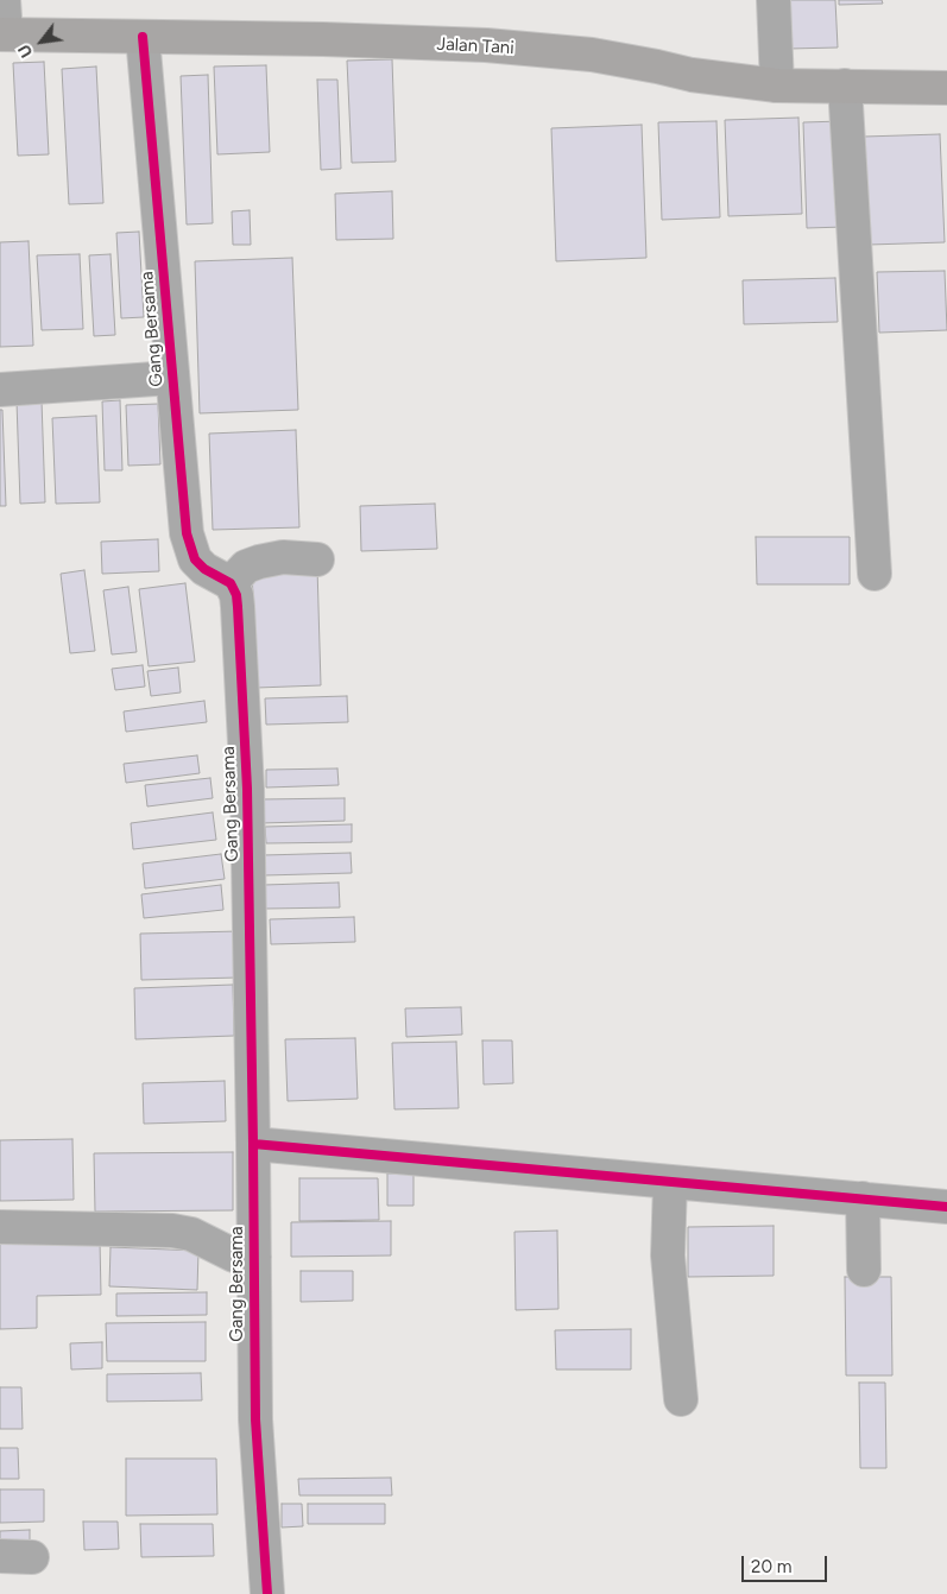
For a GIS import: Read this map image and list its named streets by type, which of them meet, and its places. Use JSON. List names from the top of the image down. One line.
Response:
{"streets":{"highway":["Jalan Tani"],"street":["Gang Bersama"]},"crossings":[["Jalan Tani","Gang Bersama"]],"scale_bar":"20 m","north":"bottom left"}
